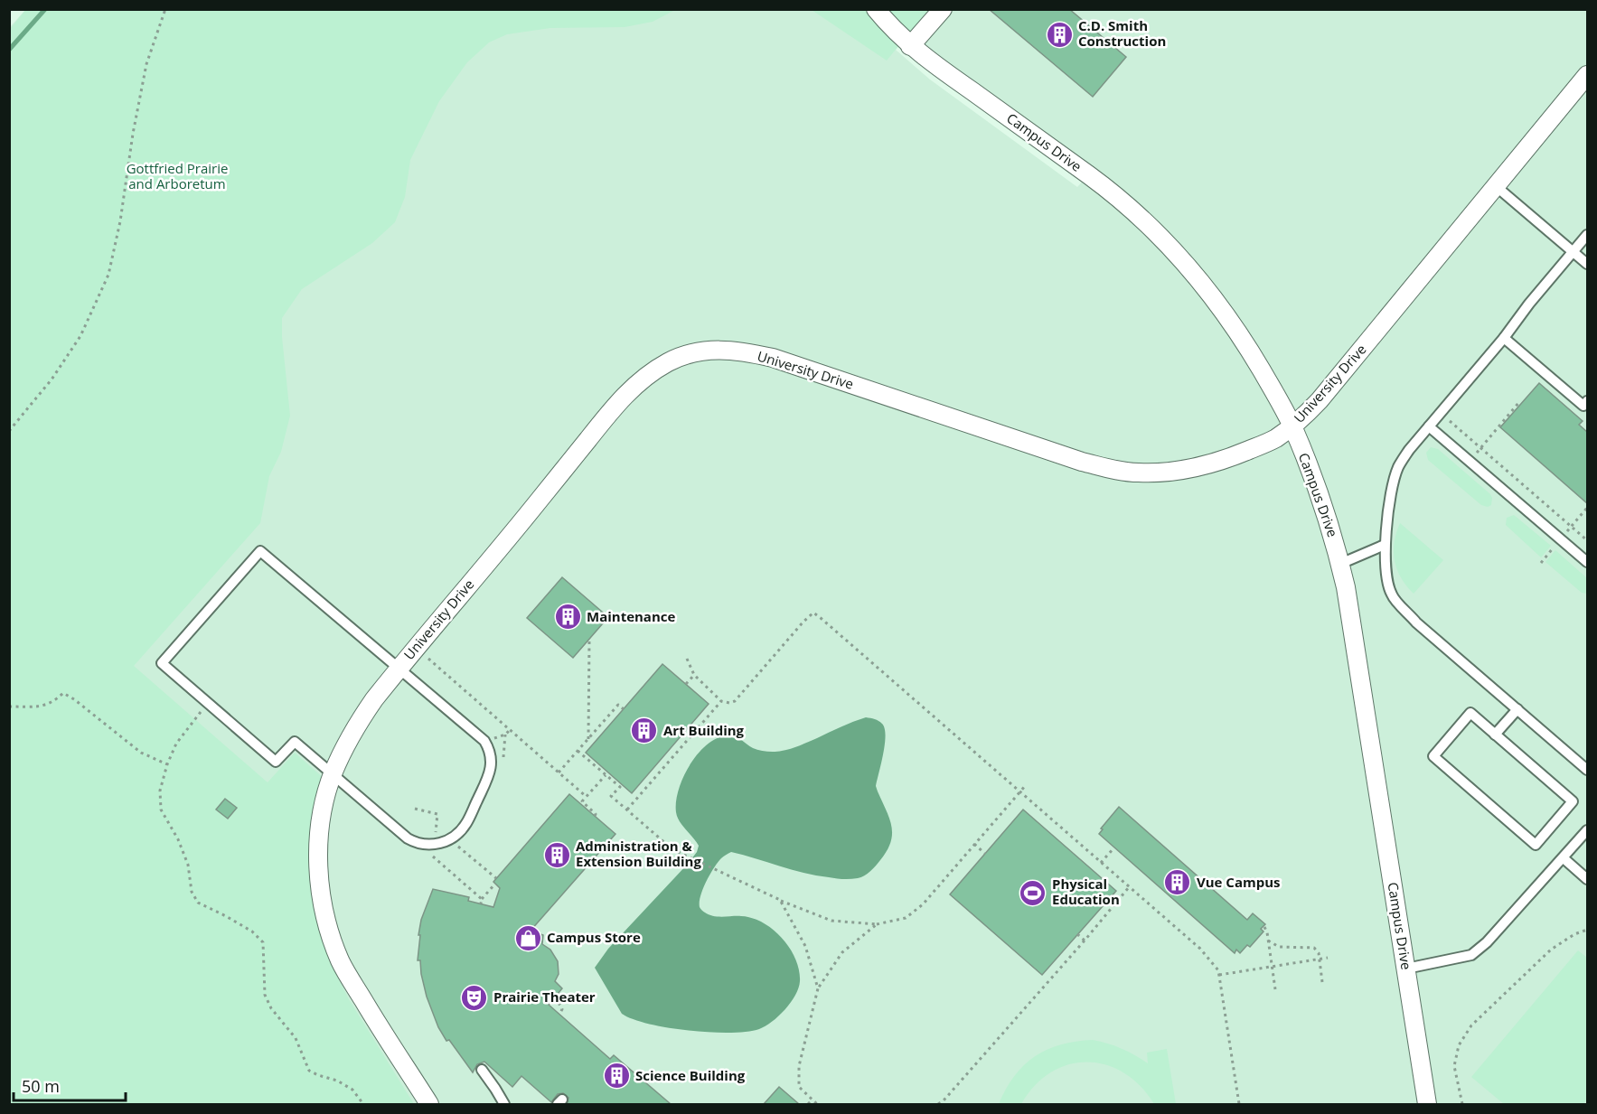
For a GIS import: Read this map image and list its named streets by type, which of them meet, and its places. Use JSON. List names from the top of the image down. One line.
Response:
{"streets":{"street":["Campus Drive","University Drive"]},"crossings":[["Campus Drive","University Drive"]],"parks":["Gottfried Prairie and Arboretum"],"places":{"building":["C.D. Smith Construction","Maintenance","Art Building","Administration & Extension Building","Vue Campus","Science Building"],"sports":["Physical Education"],"shop":["Campus Store"],"theatre":["Prairie Theater"]},"scale_bar":"50 m"}
